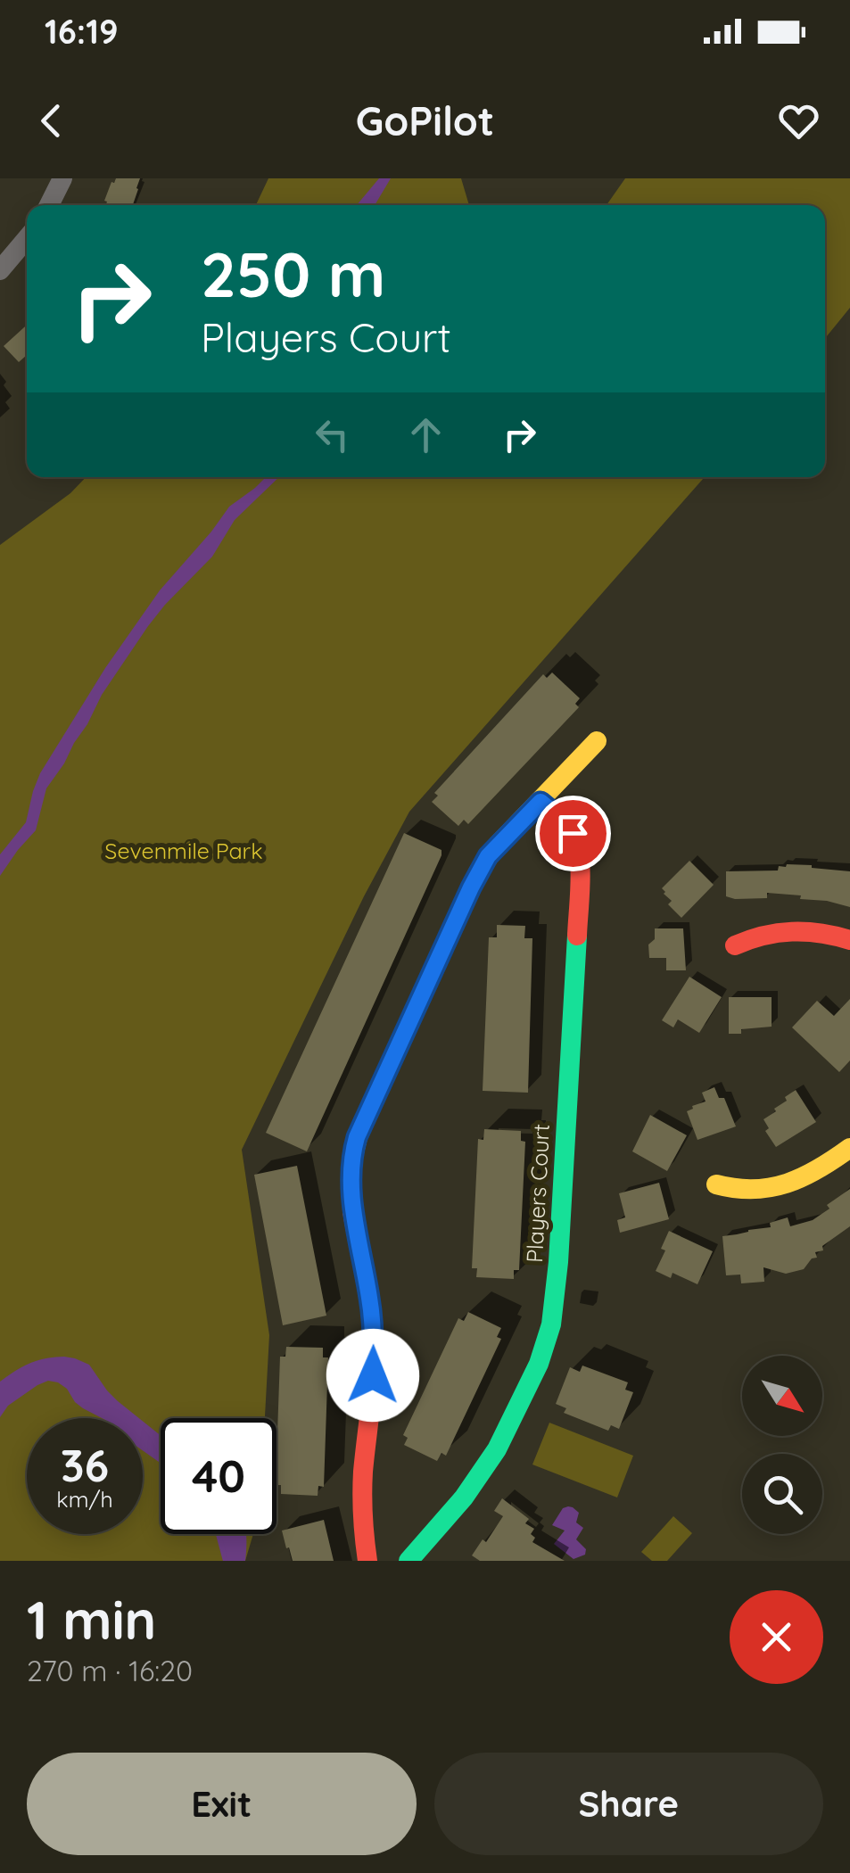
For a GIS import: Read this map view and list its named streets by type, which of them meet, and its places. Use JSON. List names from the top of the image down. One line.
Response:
{"streets":{"street":["Players Court"]},"parks":["Sevenmile Park"],"north":"bottom right","page":{"status":"16:19","header":"GoPilot","turn":["250 m","Players Court"],"speed":"36 km/h","limit":"40","heading":["1 min","270 m · 16:20"],"buttons":["Exit","Share"]}}
